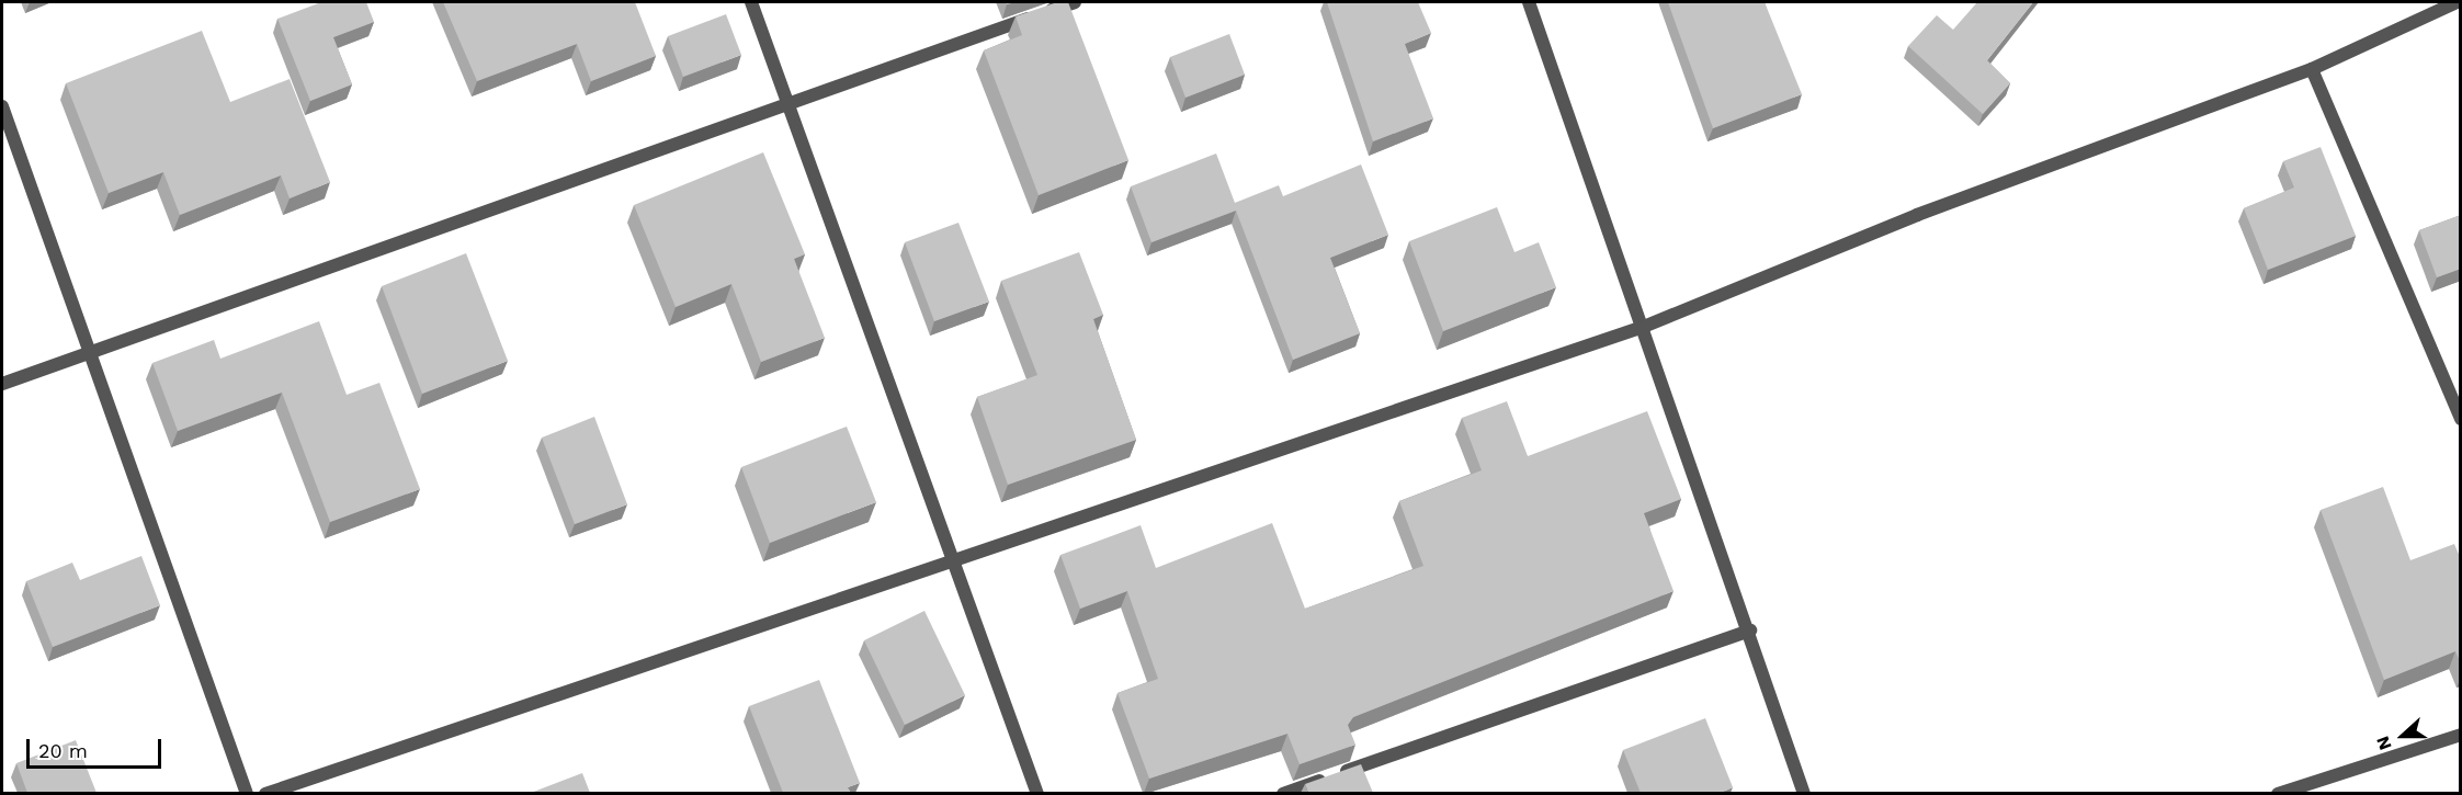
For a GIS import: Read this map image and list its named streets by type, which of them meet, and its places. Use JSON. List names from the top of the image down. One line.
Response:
{"scale_bar":"20 m","north":"left"}
